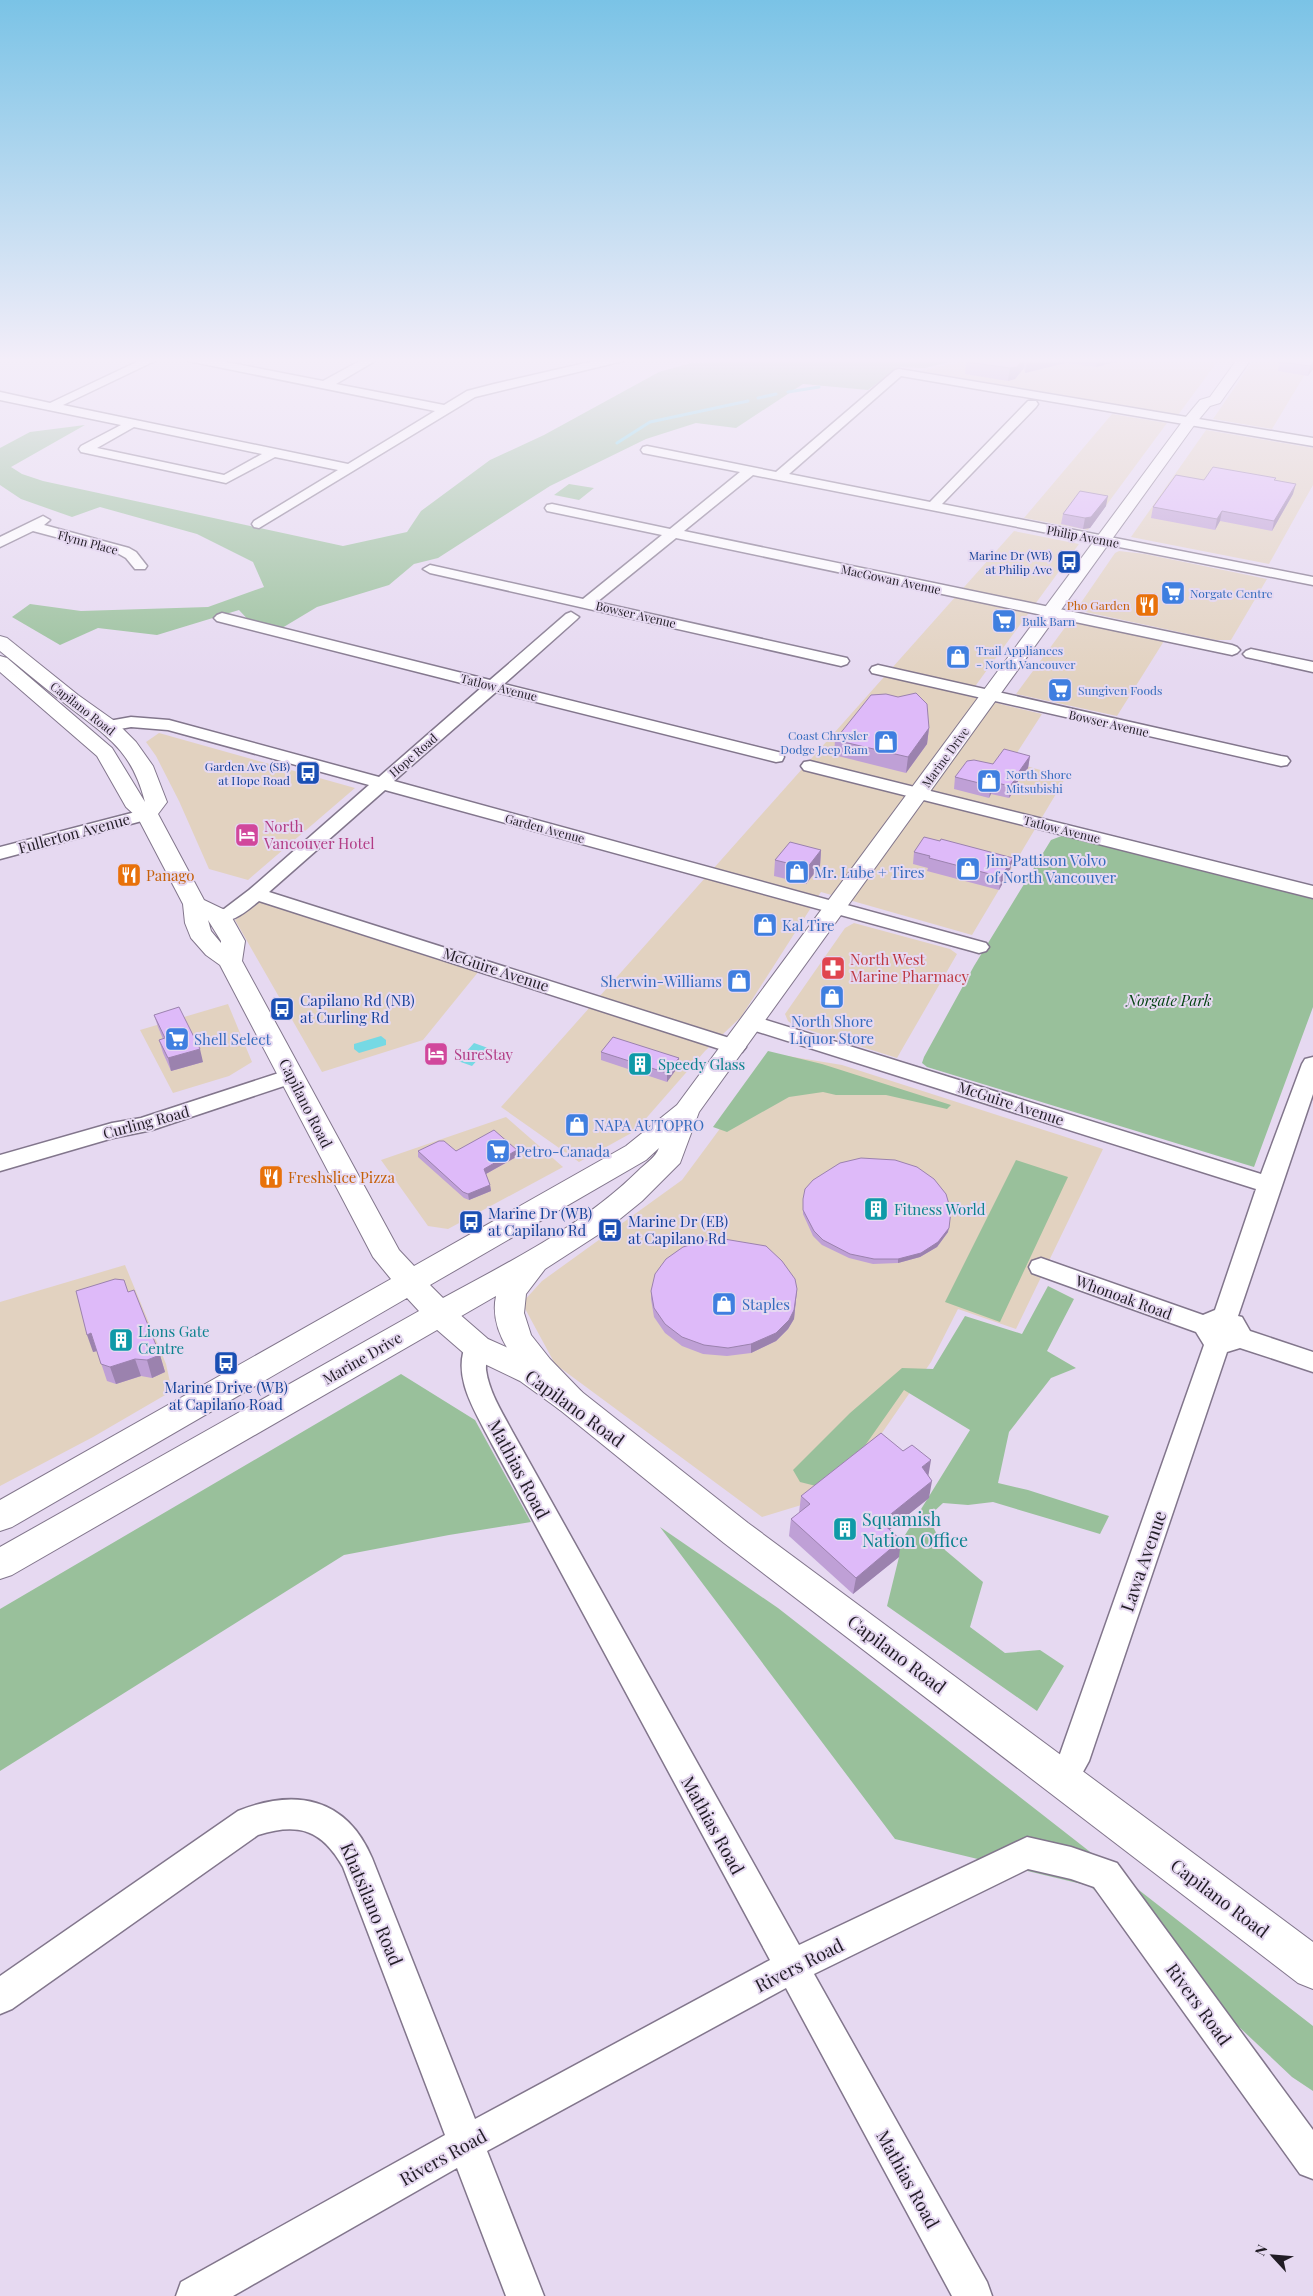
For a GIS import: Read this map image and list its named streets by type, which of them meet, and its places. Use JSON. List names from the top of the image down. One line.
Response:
{"streets":{"main road":["Capilano Road","Marine Drive"],"street":["Philip Avenue","Flynn Place","MacGowan Avenue","Bowser Avenue","Tatlow Avenue","Hope Road","Garden Avenue","Fullerton Avenue","McGuire Avenue","Curling Road","Whonoak Road","Mathias Road","Lawa Avenue","Khatsilano Road","Rivers Road"]},"crossings":[["Philip Avenue","Marine Drive"],["MacGowan Avenue","Marine Drive"],["Bowser Avenue","Marine Drive"],["Tatlow Avenue","Hope Road"],["Tatlow Avenue","Marine Drive"],["Capilano Road","Marine Drive"],["Capilano Road","Garden Avenue"],["Capilano Road","Fullerton Avenue"],["Capilano Road","Curling Road"],["Capilano Road","Mathias Road"],["Capilano Road","Lawa Avenue"],["Hope Road","Garden Avenue"],["Hope Road","McGuire Avenue"],["Marine Drive","Garden Avenue"],["Marine Drive","McGuire Avenue"],["McGuire Avenue","Lawa Avenue"],["Whonoak Road","Lawa Avenue"],["Mathias Road","Rivers Road"],["Khatsilano Road","Rivers Road"]],"parks":["Norgate Park"],"places":{"bus stop":["Marine Dr (WB) at Philip Ave","Garden Ave (SB) at Hope Road","Capilano Rd (NB) at Curling Rd","Marine Dr (WB) at Capilano Rd","Marine Dr (EB) at Capilano Rd","Marine Drive (WB) at Capilano Road"],"supermarket":["Norgate Centre","Bulk Barn","Sungiven Foods","Shell Select","Petro-Canada"],"restaurant":["Pho Garden","Panago","Freshslice Pizza"],"shop":["Trail Appliances - North Vancouver","Coast Chrysler Dodge Jeep Ram","North Shore Mitsubishi","Jim Pattison Volvo of North Vancouver","Mr. Lube + Tires","Kal Tire","Sherwin-Williams","North Shore Liquor Store","NAPA AUTOPRO","Staples"],"hotel":["North Vancouver Hotel","SureStay"],"pharmacy":["North West Marine Pharmacy"],"building":["Speedy Glass","Fitness World","Lions Gate Centre","Squamish Nation Office"]},"north":"top left"}
